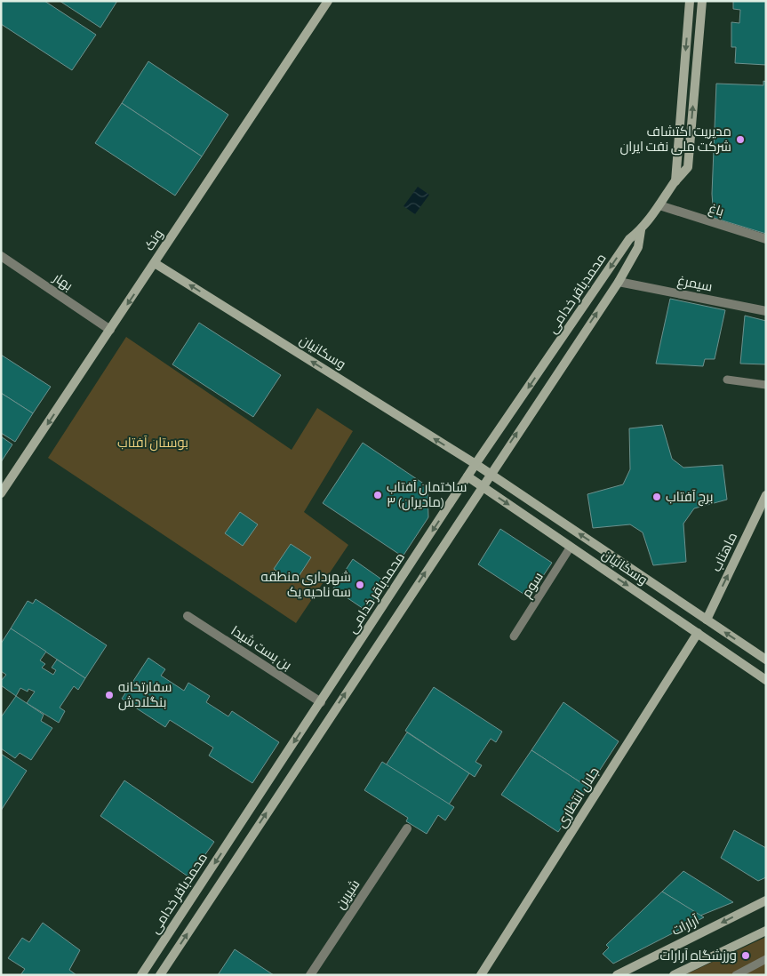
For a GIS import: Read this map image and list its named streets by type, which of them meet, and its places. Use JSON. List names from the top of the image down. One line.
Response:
{"streets":{"main road":["ونک","محمدباقر خدامی","وسکانیان","ماهتاب","جلال انتظاری","آرارات"],"street":["باغ","بهار","سیمرغ","بن بست شیدا","شیرین"],"lane":["سوم"]},"crossings":[["باغ","محمدباقر خدامی"],["ونک","بهار"],["ونک","وسکانیان"],["سیمرغ","محمدباقر خدامی"],["محمدباقر خدامی","وسکانیان"],["محمدباقر خدامی","بن بست شیدا"],["وسکانیان","ماهتاب"],["وسکانیان","سوم"],["وسکانیان","جلال انتظاری"]],"one_way":["ونک","ماهتاب"],"parks":["بوستان آفتاب"],"places":["مدیریت اکتشاف شرکت ملی نفت ایران","ساختمان آفتاب ۳ (مادیران)","برج آفتاب","شهرداری منطقه سه ناحیه یک","سفارتخانه بنگلادش","ورزشگاه آرارات"]}
